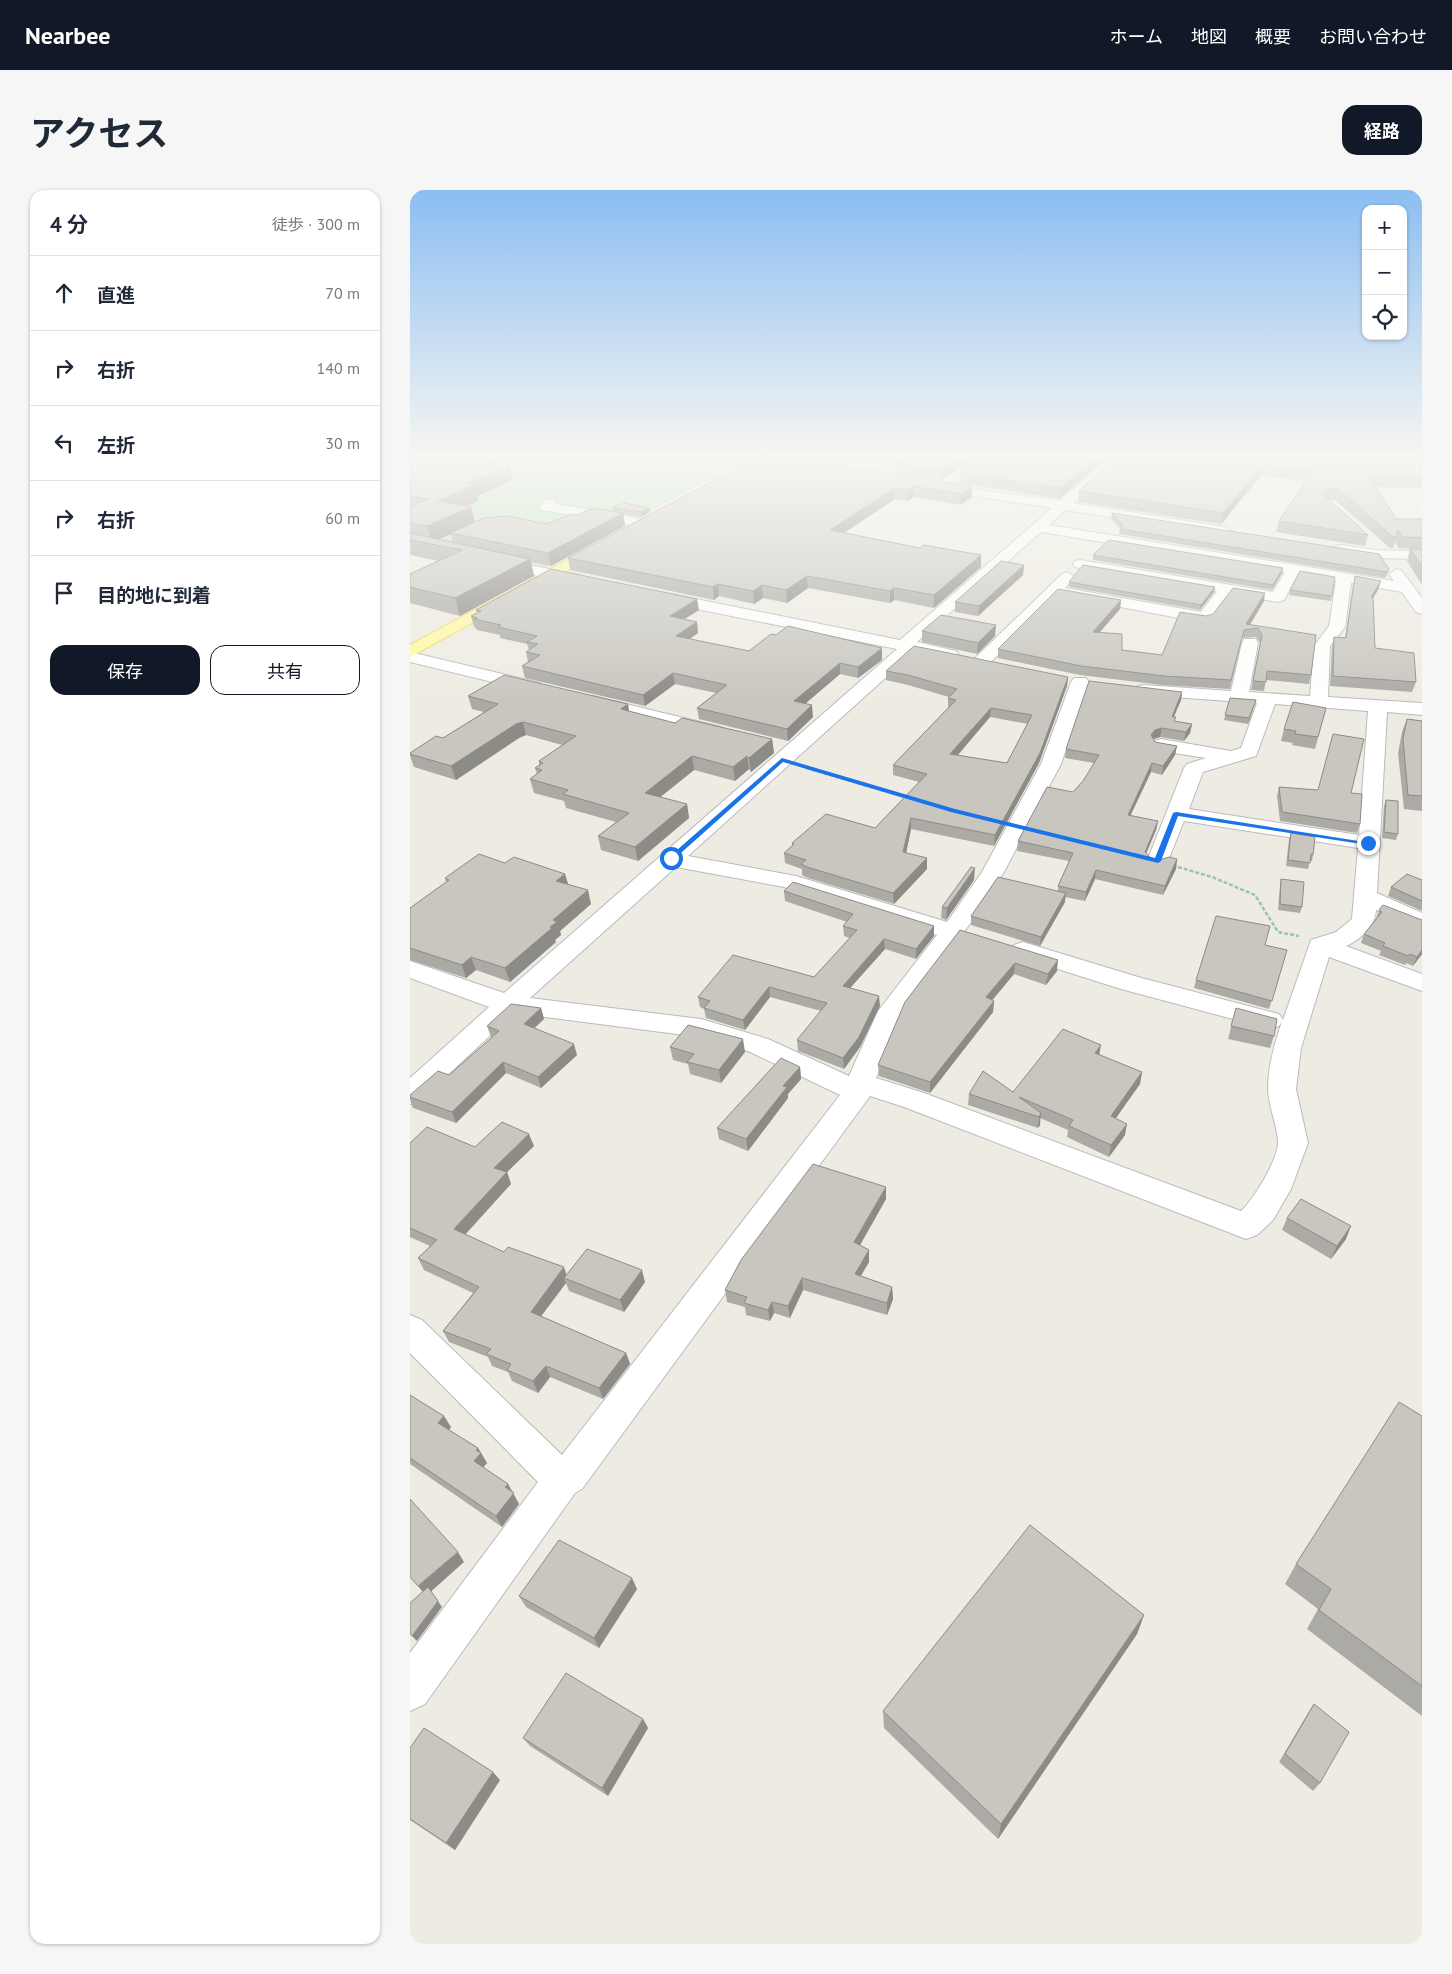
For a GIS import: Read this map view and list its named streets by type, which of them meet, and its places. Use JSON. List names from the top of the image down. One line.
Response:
{"page":{"header":"Nearbee","nav":["ホーム","地図","概要","お問い合わせ"],"title":"アクセス","buttons":["経路",["保存","共有"]],"heading":["4 分","徒歩 · 300 m"],"map_buttons":["+","−"],"list":[["直進","70 m"],["右折","140 m"],["左折","30 m"],["右折","60 m"],"目的地に到着"]}}
